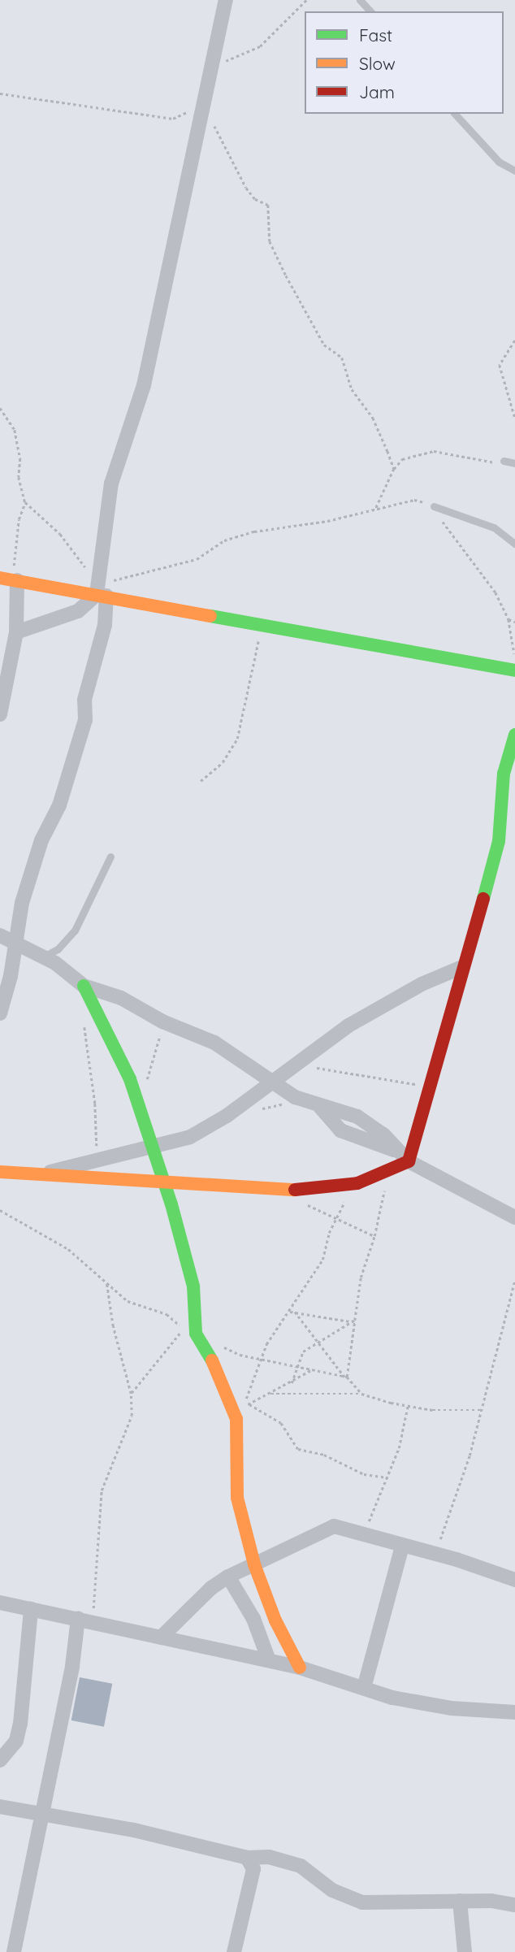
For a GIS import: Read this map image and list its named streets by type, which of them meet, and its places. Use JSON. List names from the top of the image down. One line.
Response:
{"legend":["Fast","Slow","Jam"]}
